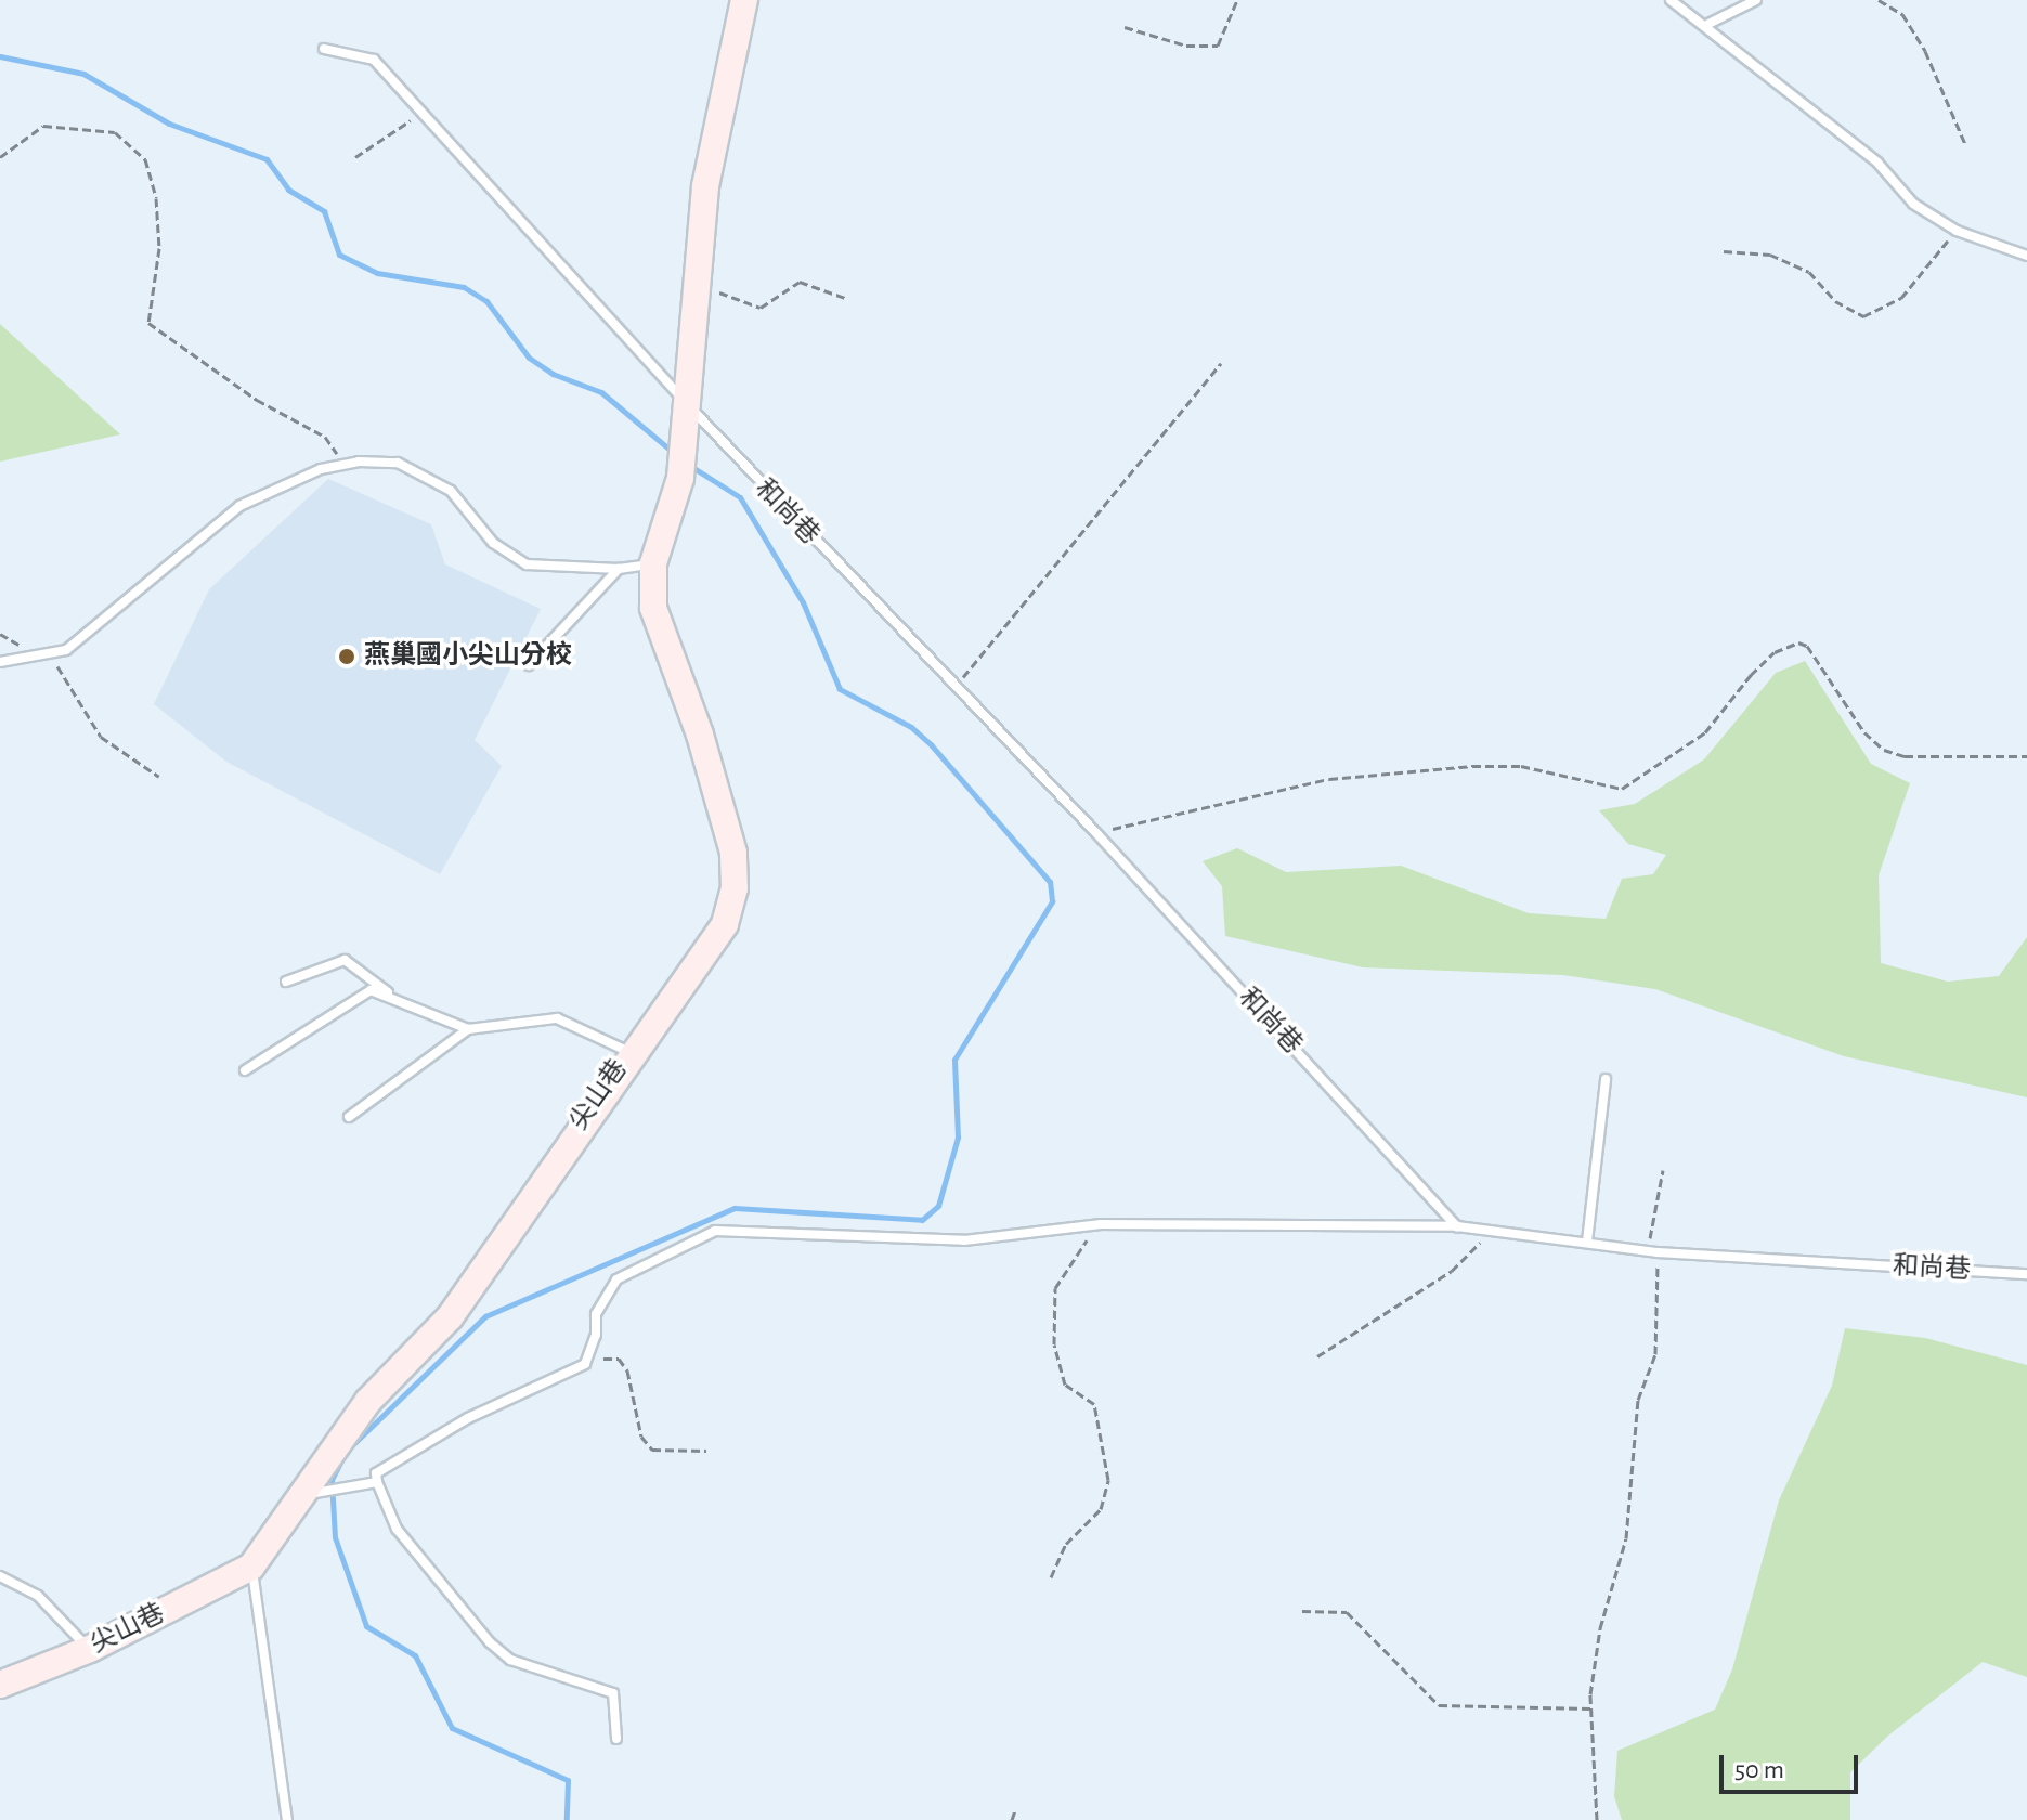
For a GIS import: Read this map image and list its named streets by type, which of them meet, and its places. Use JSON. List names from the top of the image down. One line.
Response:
{"streets":{"street":["尖山巷"],"lane":["和尚巷"]},"crossings":[["和尚巷","尖山巷"]],"places":["燕巢國小尖山分校"],"scale_bar":"50 m"}
